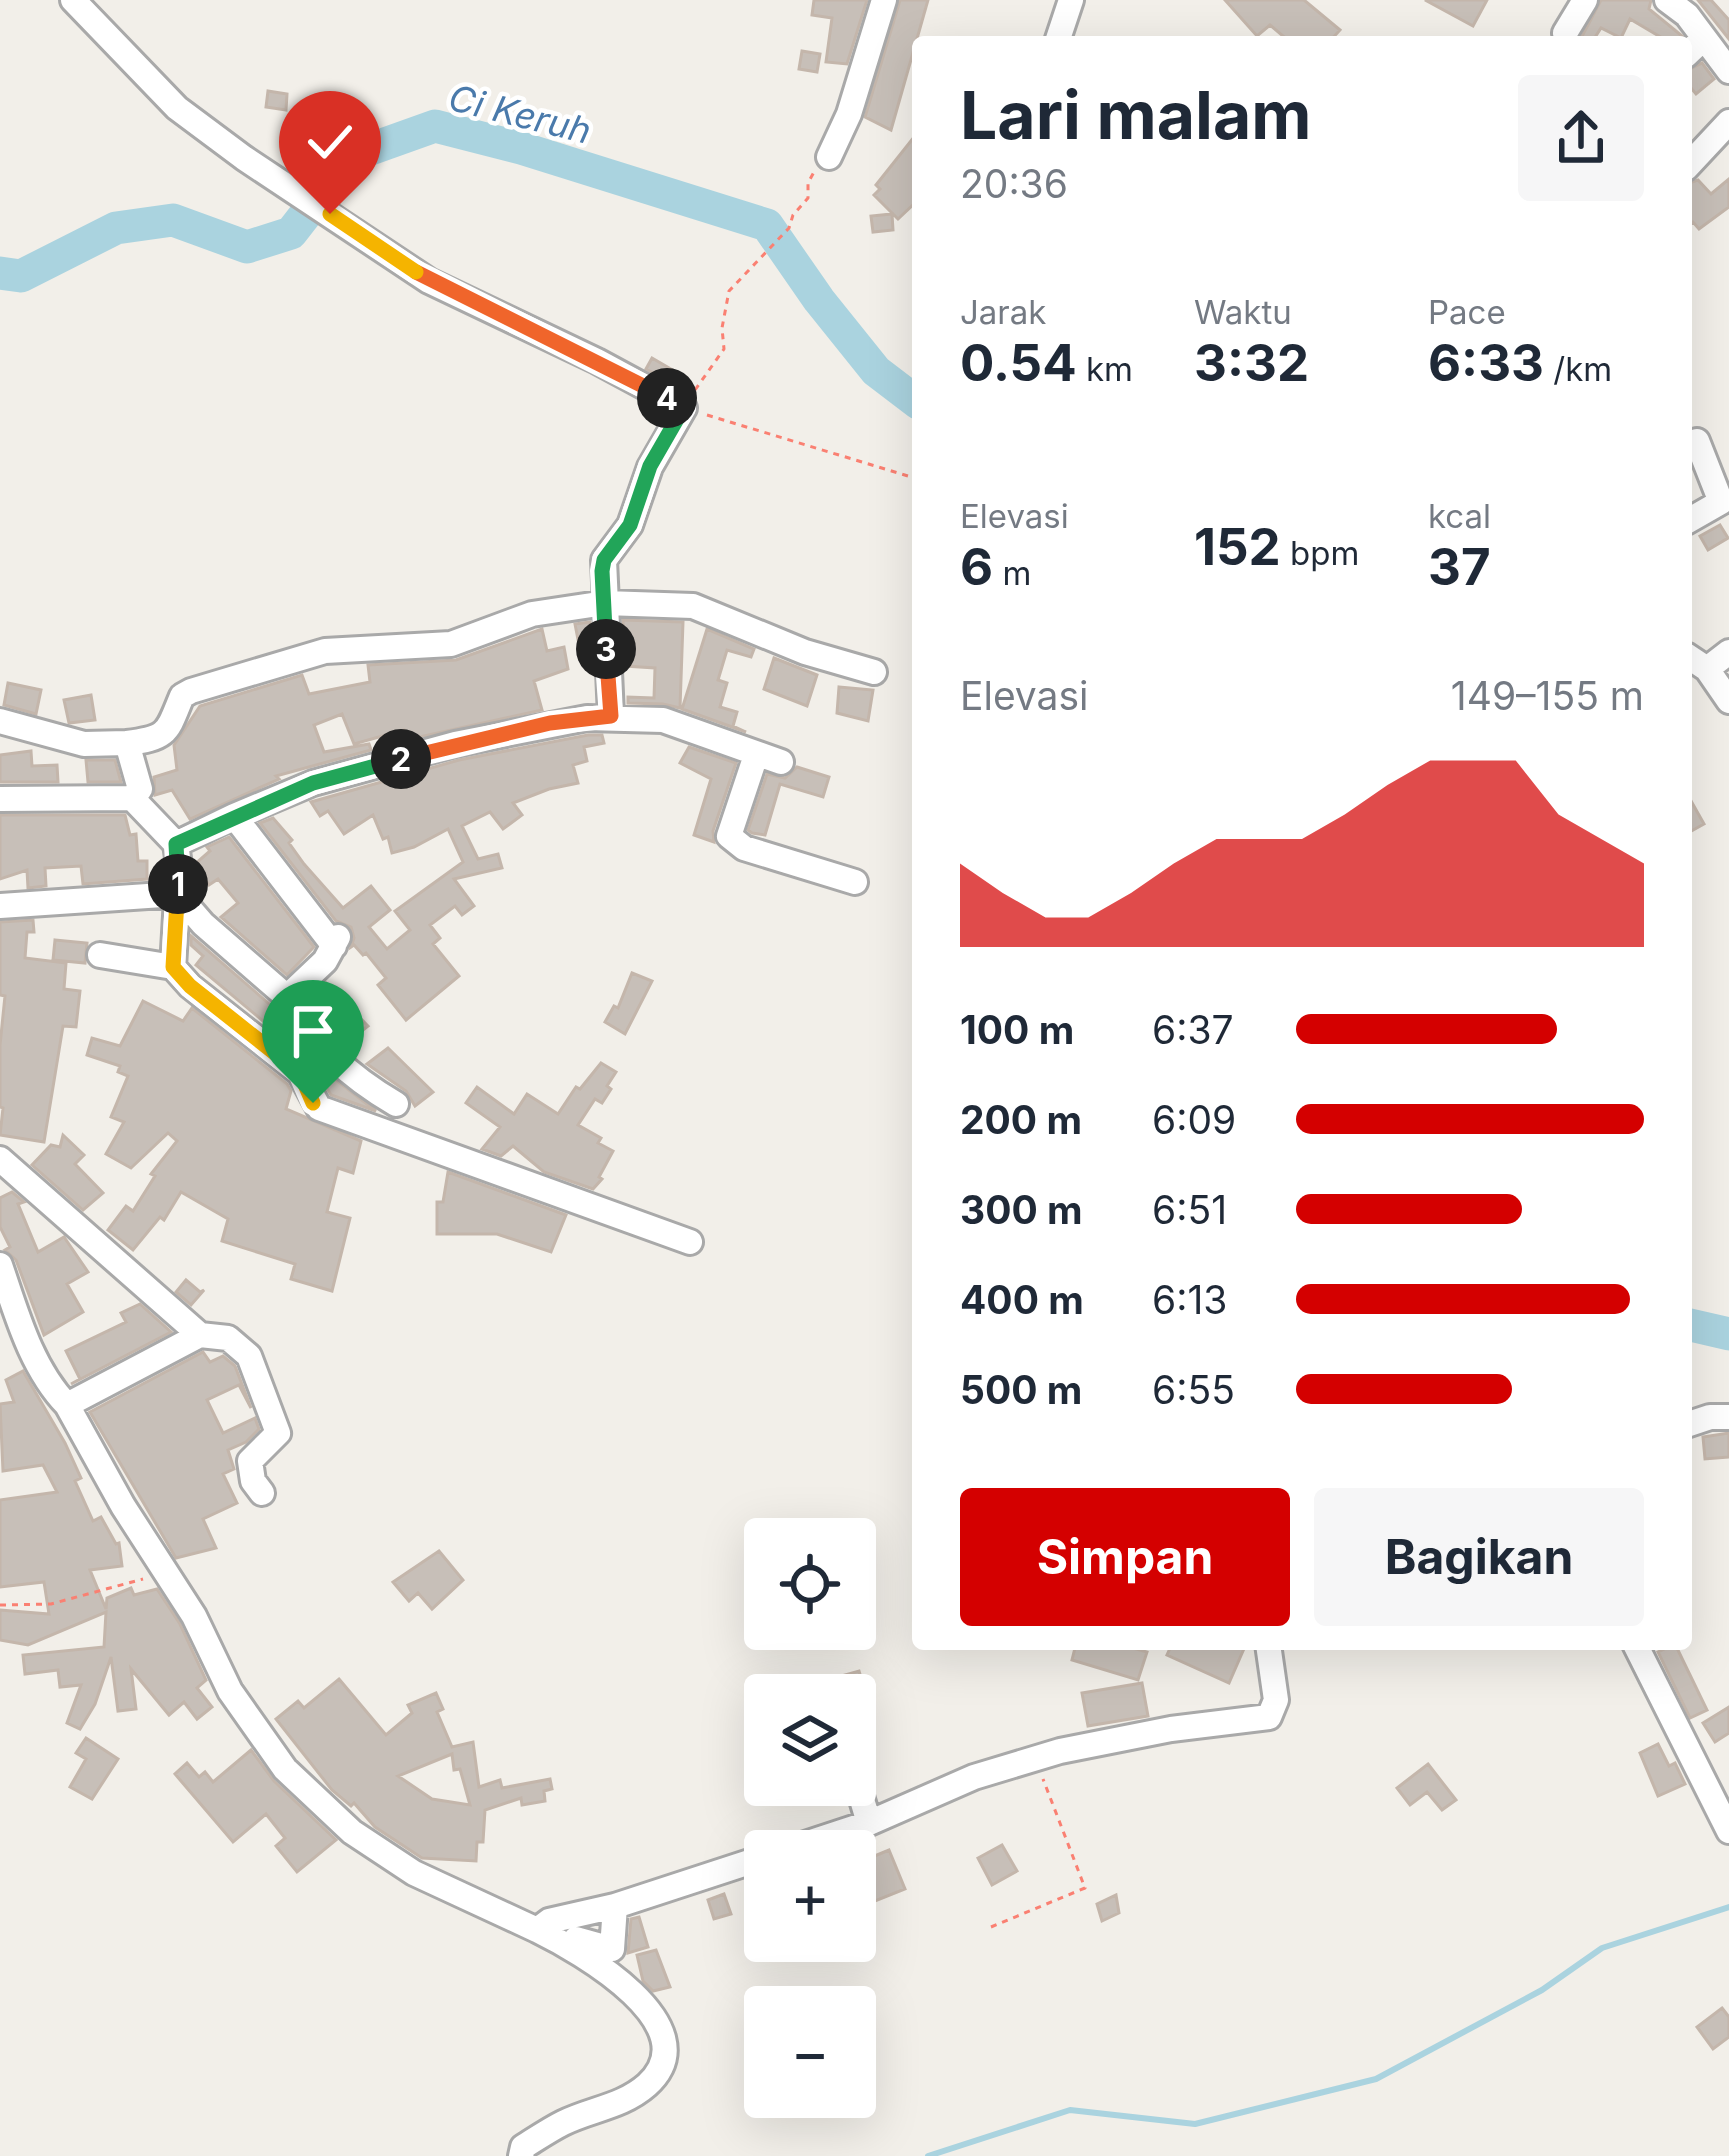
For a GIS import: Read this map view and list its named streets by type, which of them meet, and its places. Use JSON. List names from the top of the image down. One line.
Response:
{"water":["Ci Keruh"],"page":{"heading":["Lari malam","20:36"],"stats":[["Jarak","0.54 km"],["Waktu","3:32"],["Pace","6:33 /km"],["Elevasi","6 m"],["152 bpm"],["kcal","37"]],"pins":["4","3","2","1"],"chart":["Elevasi","149–155 m"],"list":[{"name":"100 m","note":"6:37"},{"name":"200 m","note":"6:09"},{"name":"300 m","note":"6:51"},{"name":"400 m","note":"6:13"},{"name":"500 m","note":"6:55"}],"buttons":["Simpan","Bagikan"],"map_buttons":["+","−"]}}
